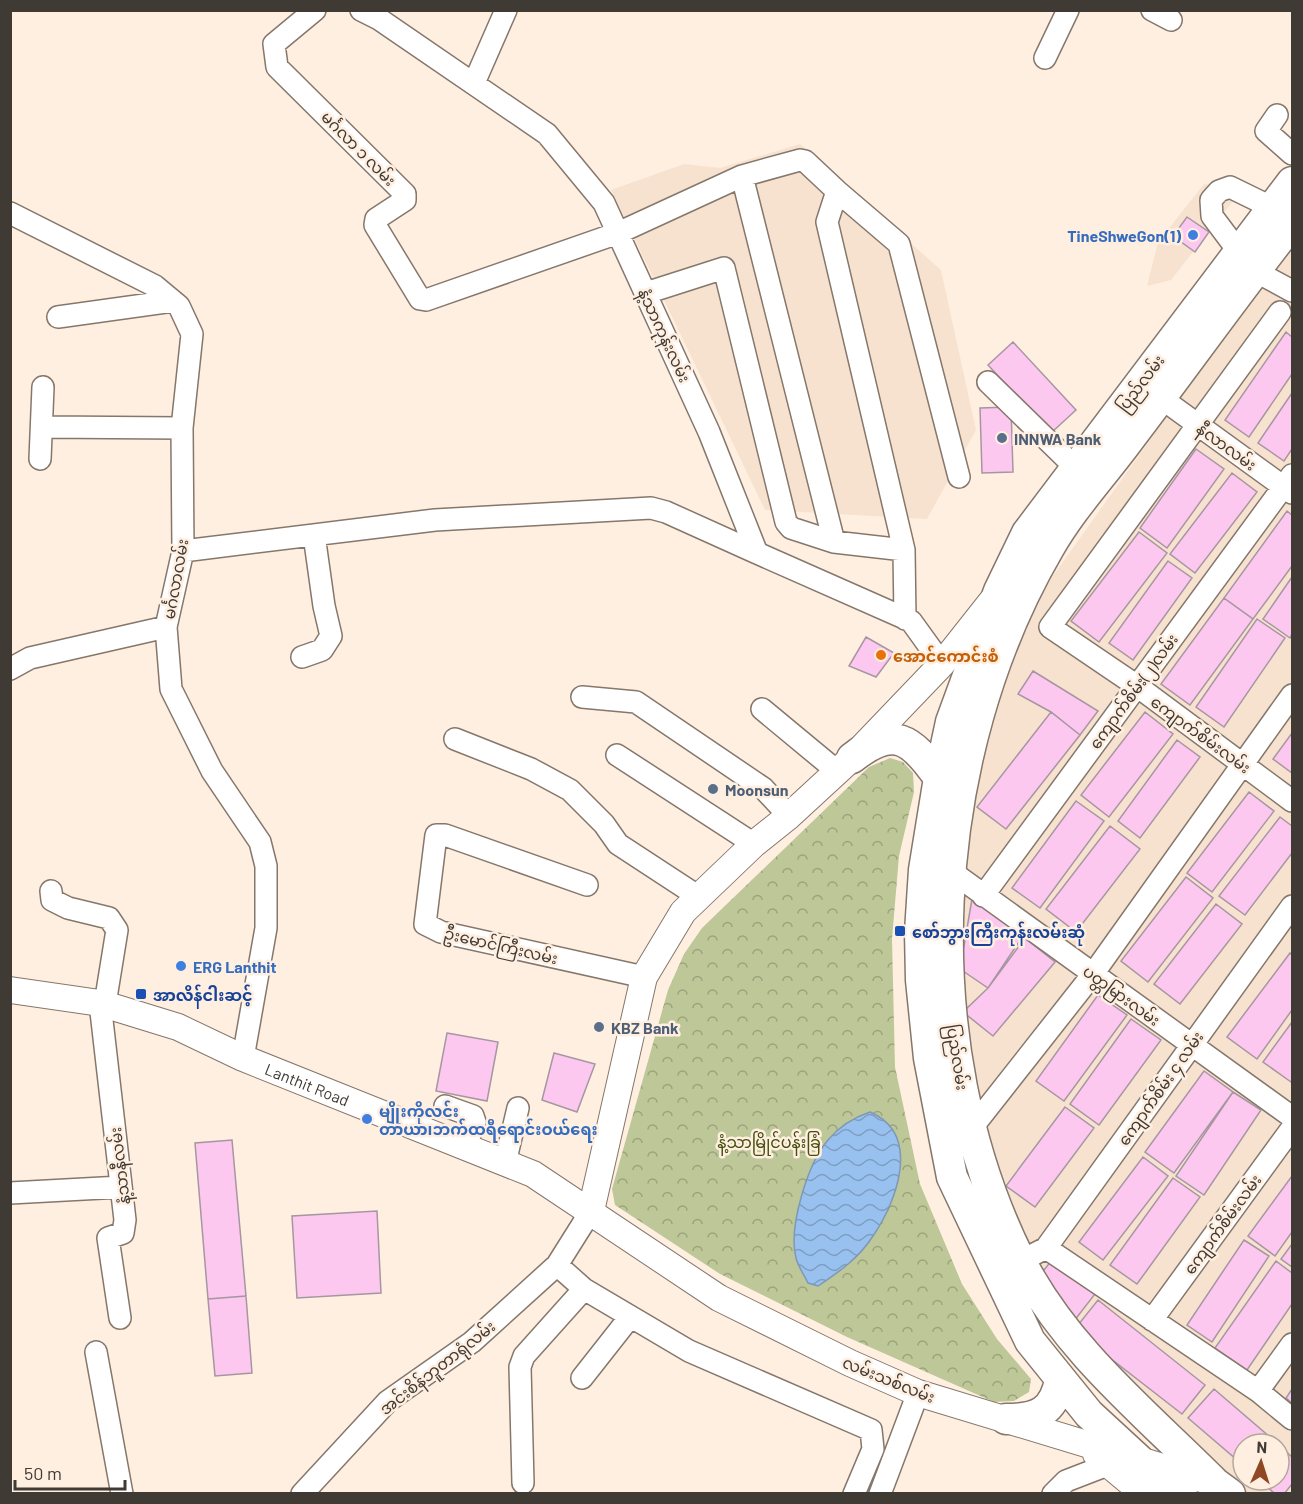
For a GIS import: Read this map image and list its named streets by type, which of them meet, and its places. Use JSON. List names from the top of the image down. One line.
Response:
{"streets":{"highway":["ပြည်လမ်း"],"main road":["Lanthit Road","လမ်းသစ်လမ်း"],"street":["မင်္ဂလာ ၁ လမ်း","နံ့သာကုန်းလမ်း","နီလာလမ်း","မင်္ဂလာလမ်း","ကျောက်စိမ်း(၂)လမ်း","ကျောက်စိမ်းလမ်း","ဦးမောင်ကြီးလမ်း","ပတ္တမြားလမ်း","ကျောက်စိမ်း ၄ လမ်း","နံ့သာနီလမ်း","အင်းစိန်ဘူတာရုံလမ်း"]},"crossings":[["မင်္ဂလာ ၁ လမ်း","နံ့သာကုန်းလမ်း"],["ပြည်လမ်း","နီလာလမ်း"],["ပြည်လမ်း","ပတ္တမြားလမ်း"],["ပြည်လမ်း","ကျောက်စိမ်း ၄ လမ်း"],["ပြည်လမ်း","လမ်းသစ်လမ်း"],["နီလာလမ်း","ကျောက်စိမ်း(၂)လမ်း"],["နီလာလမ်း","ကျောက်စိမ်းလမ်း"],["မင်္ဂလာလမ်း","Lanthit Road"],["ကျောက်စိမ်း(၂)လမ်း","ကျောက်စိမ်းလမ်း"],["ကျောက်စိမ်း(၂)လမ်း","ပတ္တမြားလမ်း"],["ပတ္တမြားလမ်း","ကျောက်စိမ်း ၄ လမ်း"],["Lanthit Road","နံ့သာနီလမ်း"],["Lanthit Road","အင်းစိန်ဘူတာရုံလမ်း"],["Lanthit Road","လမ်းသစ်လမ်း"],["အင်းစိန်ဘူတာရုံလမ်း","လမ်းသစ်လမ်း"]],"parks":["နံ့သာမြိုင်ပန်းခြံ"],"places":{"other":["TineShweGon(1)","INNWA Bank","အောင်ကောင်းစံ","Moonsun","ERG Lanthit","KBZ Bank","မျိုးကိုလင်း တာယာ၊ဘက်ထရီရောင်းဝယ်ရေး"],"transit":["စော်ဘွားကြီးကုန်းလမ်းဆုံ","အာလိန်ငါးဆင့်"]},"scale_bar":"50 m","north":"top"}
